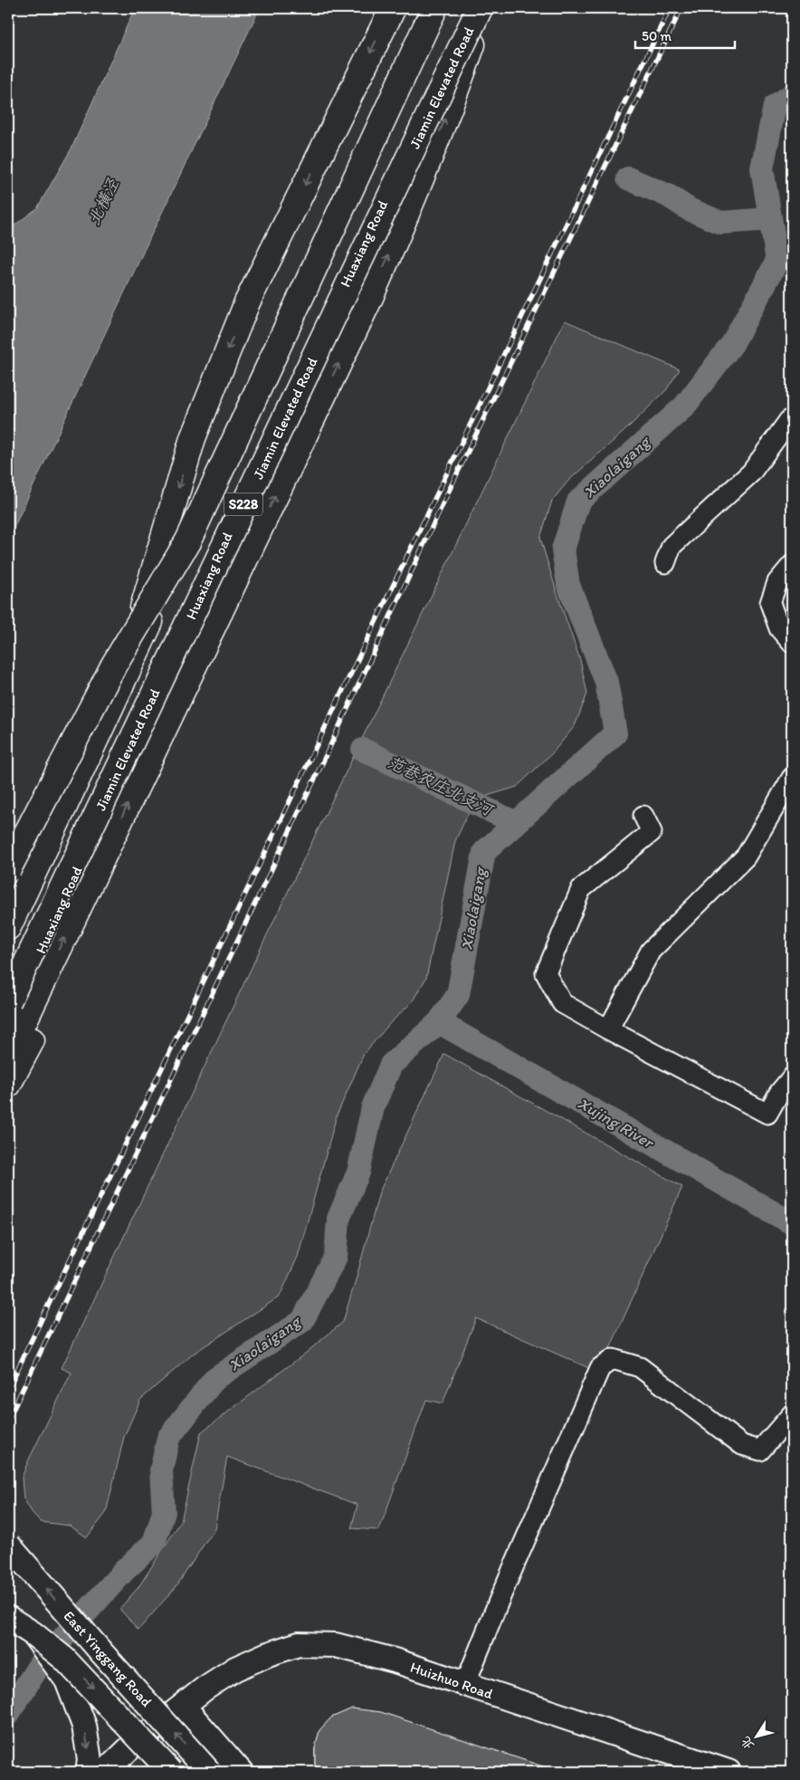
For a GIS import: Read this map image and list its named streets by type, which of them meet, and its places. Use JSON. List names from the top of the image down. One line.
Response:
{"streets":{"highway":["Jiamin Elevated Road","S228"],"main road":["Huaxiang Road","East Yinggang Road","Huizhuo Road"]},"water":["北横泾","Xiaolaigang","范巷农庄北支河","Xujing River"],"scale_bar":"50 m","north":"bottom left"}
